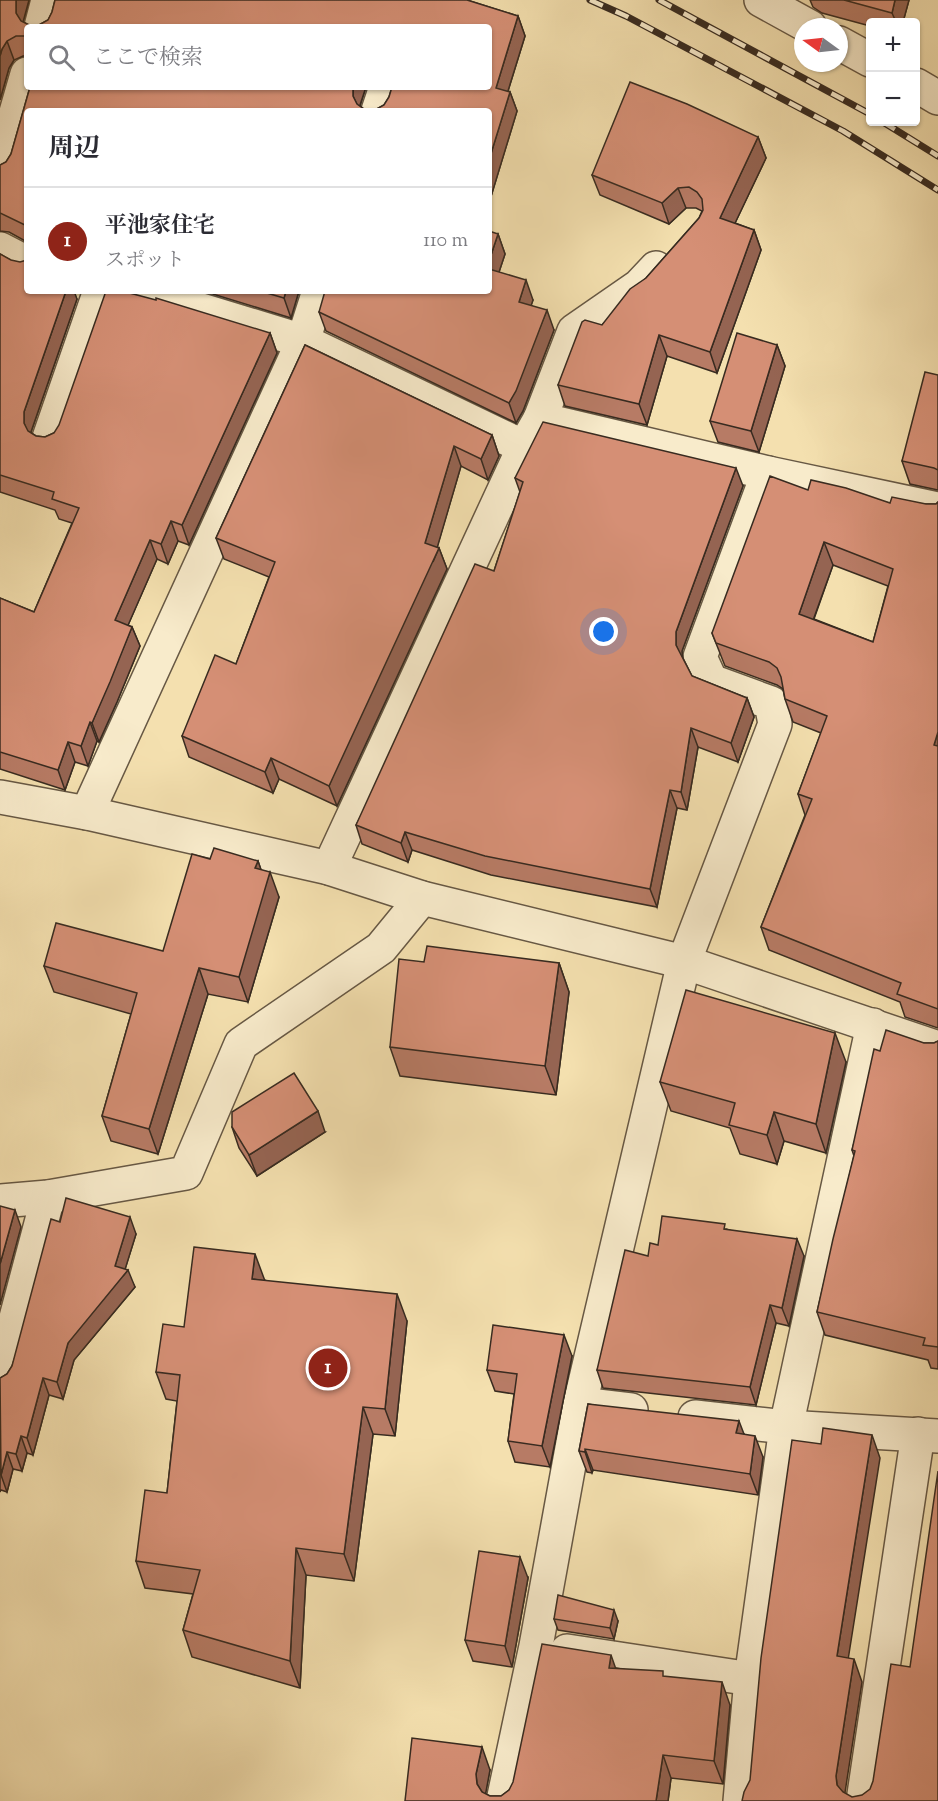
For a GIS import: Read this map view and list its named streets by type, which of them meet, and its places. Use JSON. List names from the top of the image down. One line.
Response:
{"north":"left","page":{"map_buttons":["+","−"],"search":"ここで検索","heading":"周辺","list":[{"mark":"1","name":"平池家住宅","note":"スポット","value":"110 m"}],"pins":"1"}}
